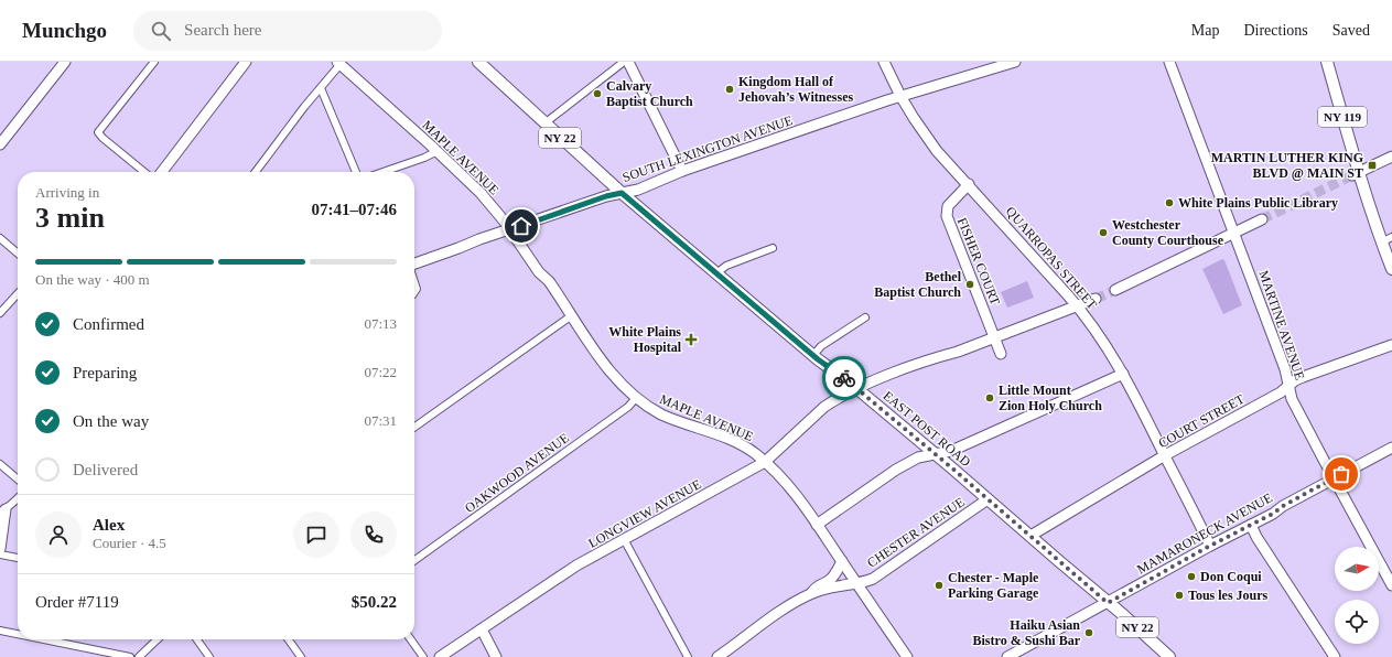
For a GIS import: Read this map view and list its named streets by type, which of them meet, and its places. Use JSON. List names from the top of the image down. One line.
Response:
{"streets":{"main road":["NY 119","NY 22","EAST POST ROAD"],"street":["SOUTH LEXINGTON AVENUE","MAPLE AVENUE","QUARROPAS STREET","FISHER COURT","MARTINE AVENUE","COURT STREET","OAKWOOD AVENUE","LONGVIEW AVENUE","CHESTER AVENUE","MAMARONECK AVENUE"]},"crossings":[["NY 22","SOUTH LEXINGTON AVENUE"],["NY 22","EAST POST ROAD"],["SOUTH LEXINGTON AVENUE","MAPLE AVENUE"],["SOUTH LEXINGTON AVENUE","QUARROPAS STREET"],["SOUTH LEXINGTON AVENUE","EAST POST ROAD"],["MAPLE AVENUE","OAKWOOD AVENUE"],["MAPLE AVENUE","LONGVIEW AVENUE"],["MAPLE AVENUE","CHESTER AVENUE"],["QUARROPAS STREET","FISHER COURT"],["QUARROPAS STREET","COURT STREET"],["QUARROPAS STREET","LONGVIEW AVENUE"],["QUARROPAS STREET","MAMARONECK AVENUE"],["FISHER COURT","LONGVIEW AVENUE"],["MARTINE AVENUE","COURT STREET"],["MARTINE AVENUE","MAMARONECK AVENUE"],["COURT STREET","EAST POST ROAD"],["EAST POST ROAD","LONGVIEW AVENUE"],["EAST POST ROAD","CHESTER AVENUE"],["EAST POST ROAD","MAMARONECK AVENUE"]],"places":{"other":["Kingdom Hall of Jehovah’s Witnesses","Calvary Baptist Church","White Plains Public Library","Westchester County Courthouse","Bethel Baptist Church","Little Mount Zion Holy Church","Don Coqui","Chester - Maple Parking Garage","Tous les Jours","Haiku Asian Bistro & Sushi Bar"],"transit":["MARTIN LUTHER KING BLVD @ MAIN ST"],"health":["White Plains Hospital"]},"north":"right","page":{"header":"Munchgo","search":"Search here","nav":["Map","Directions","Saved"],"heading":["3 min","Arriving in","07:41–07:46"],"panel":["Alex","Courier · 4.5","Order #7119","$50.22"],"bar":"On the way · 400 m","list":[["Confirmed","07:13"],["Preparing","07:22"],["On the way","07:31"],"Delivered"]}}
